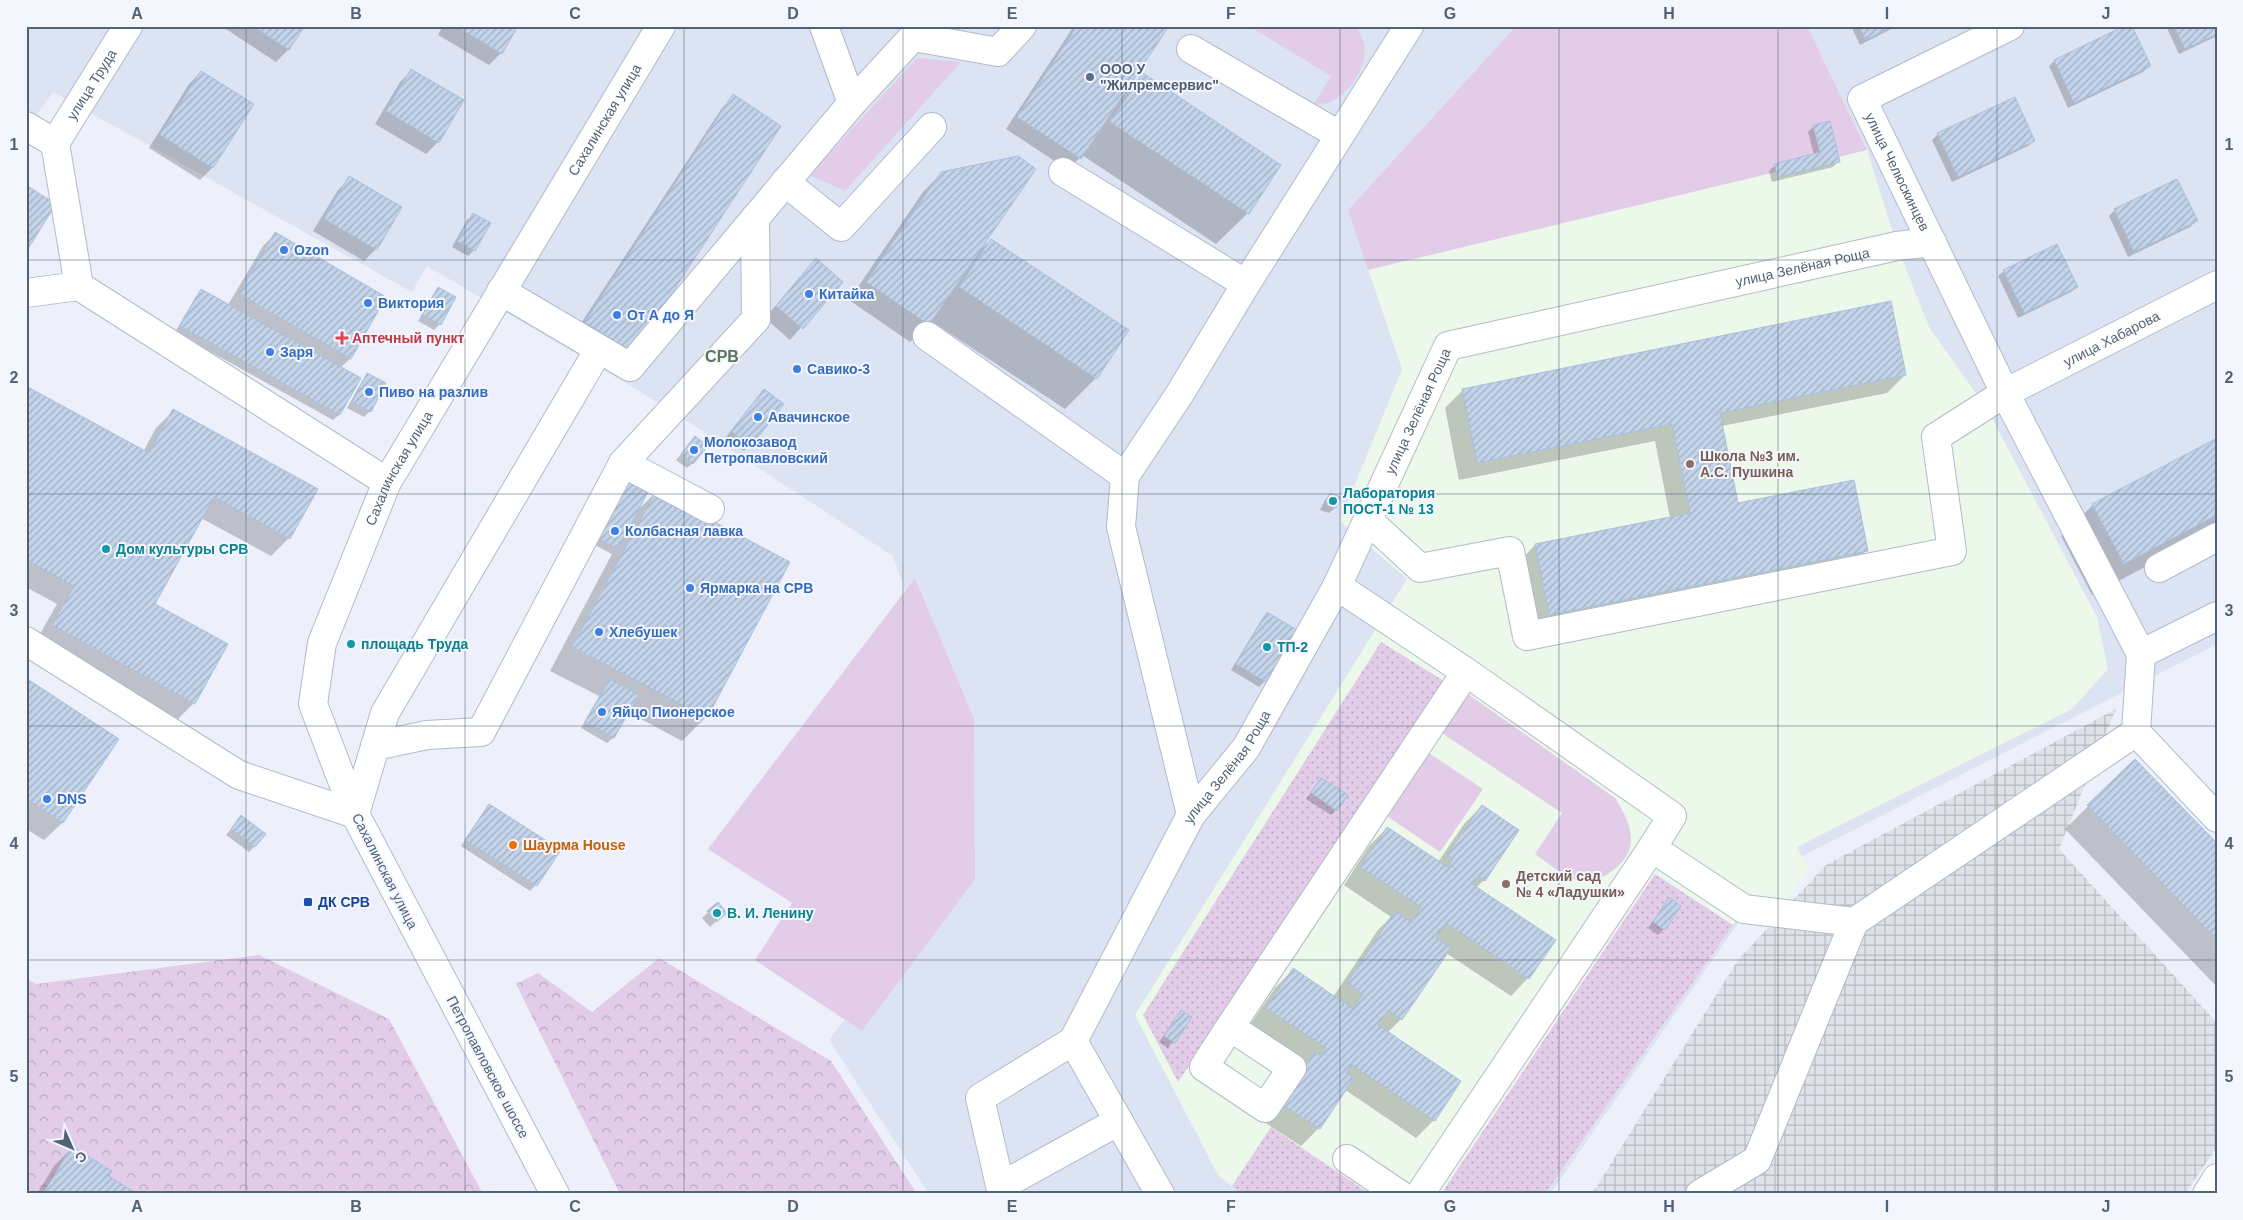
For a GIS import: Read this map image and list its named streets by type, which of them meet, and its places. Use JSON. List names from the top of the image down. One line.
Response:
{"streets":{"street":["улица Труда","Сахалинская улица","улица Челюскинцев","улица Зелёная Роща","улица Хабарова","Петропавловское шоссе"]},"crossings":[["Сахалинская улица","Петропавловское шоссе"],["улица Челюскинцев","улица Зелёная Роща"],["улица Челюскинцев","улица Хабарова"],["улица Зелёная Роща","улица Хабарова"]],"districts":["СРВ"],"places":{"other":["ООО У \"Жилремсервис\"","Ozon","Китайка","Виктория","От А до Я","Заря","Савико-3","Пиво на разлив","Авачинское","Молокозавод Петропавловский","Школа №3 им. А.С. Пушкина","Лаборатория ПОСТ-1 № 13","Колбасная лавка","Дом культуры СРВ","Ярмарка на СРВ","Хлебушек","площадь Труда","ТП-2","Яйцо Пионерское","DNS","Шаурма House","Детский сад № 4 «Ладушки»","В. И. Ленину"],"health":["Аптечный пункт"],"transit":["ДК СРВ"]},"north":"bottom right","grid":{"columns":["A","B","C","D","E","F","G","H","I","J"],"rows":["1","2","3","4","5"]}}
